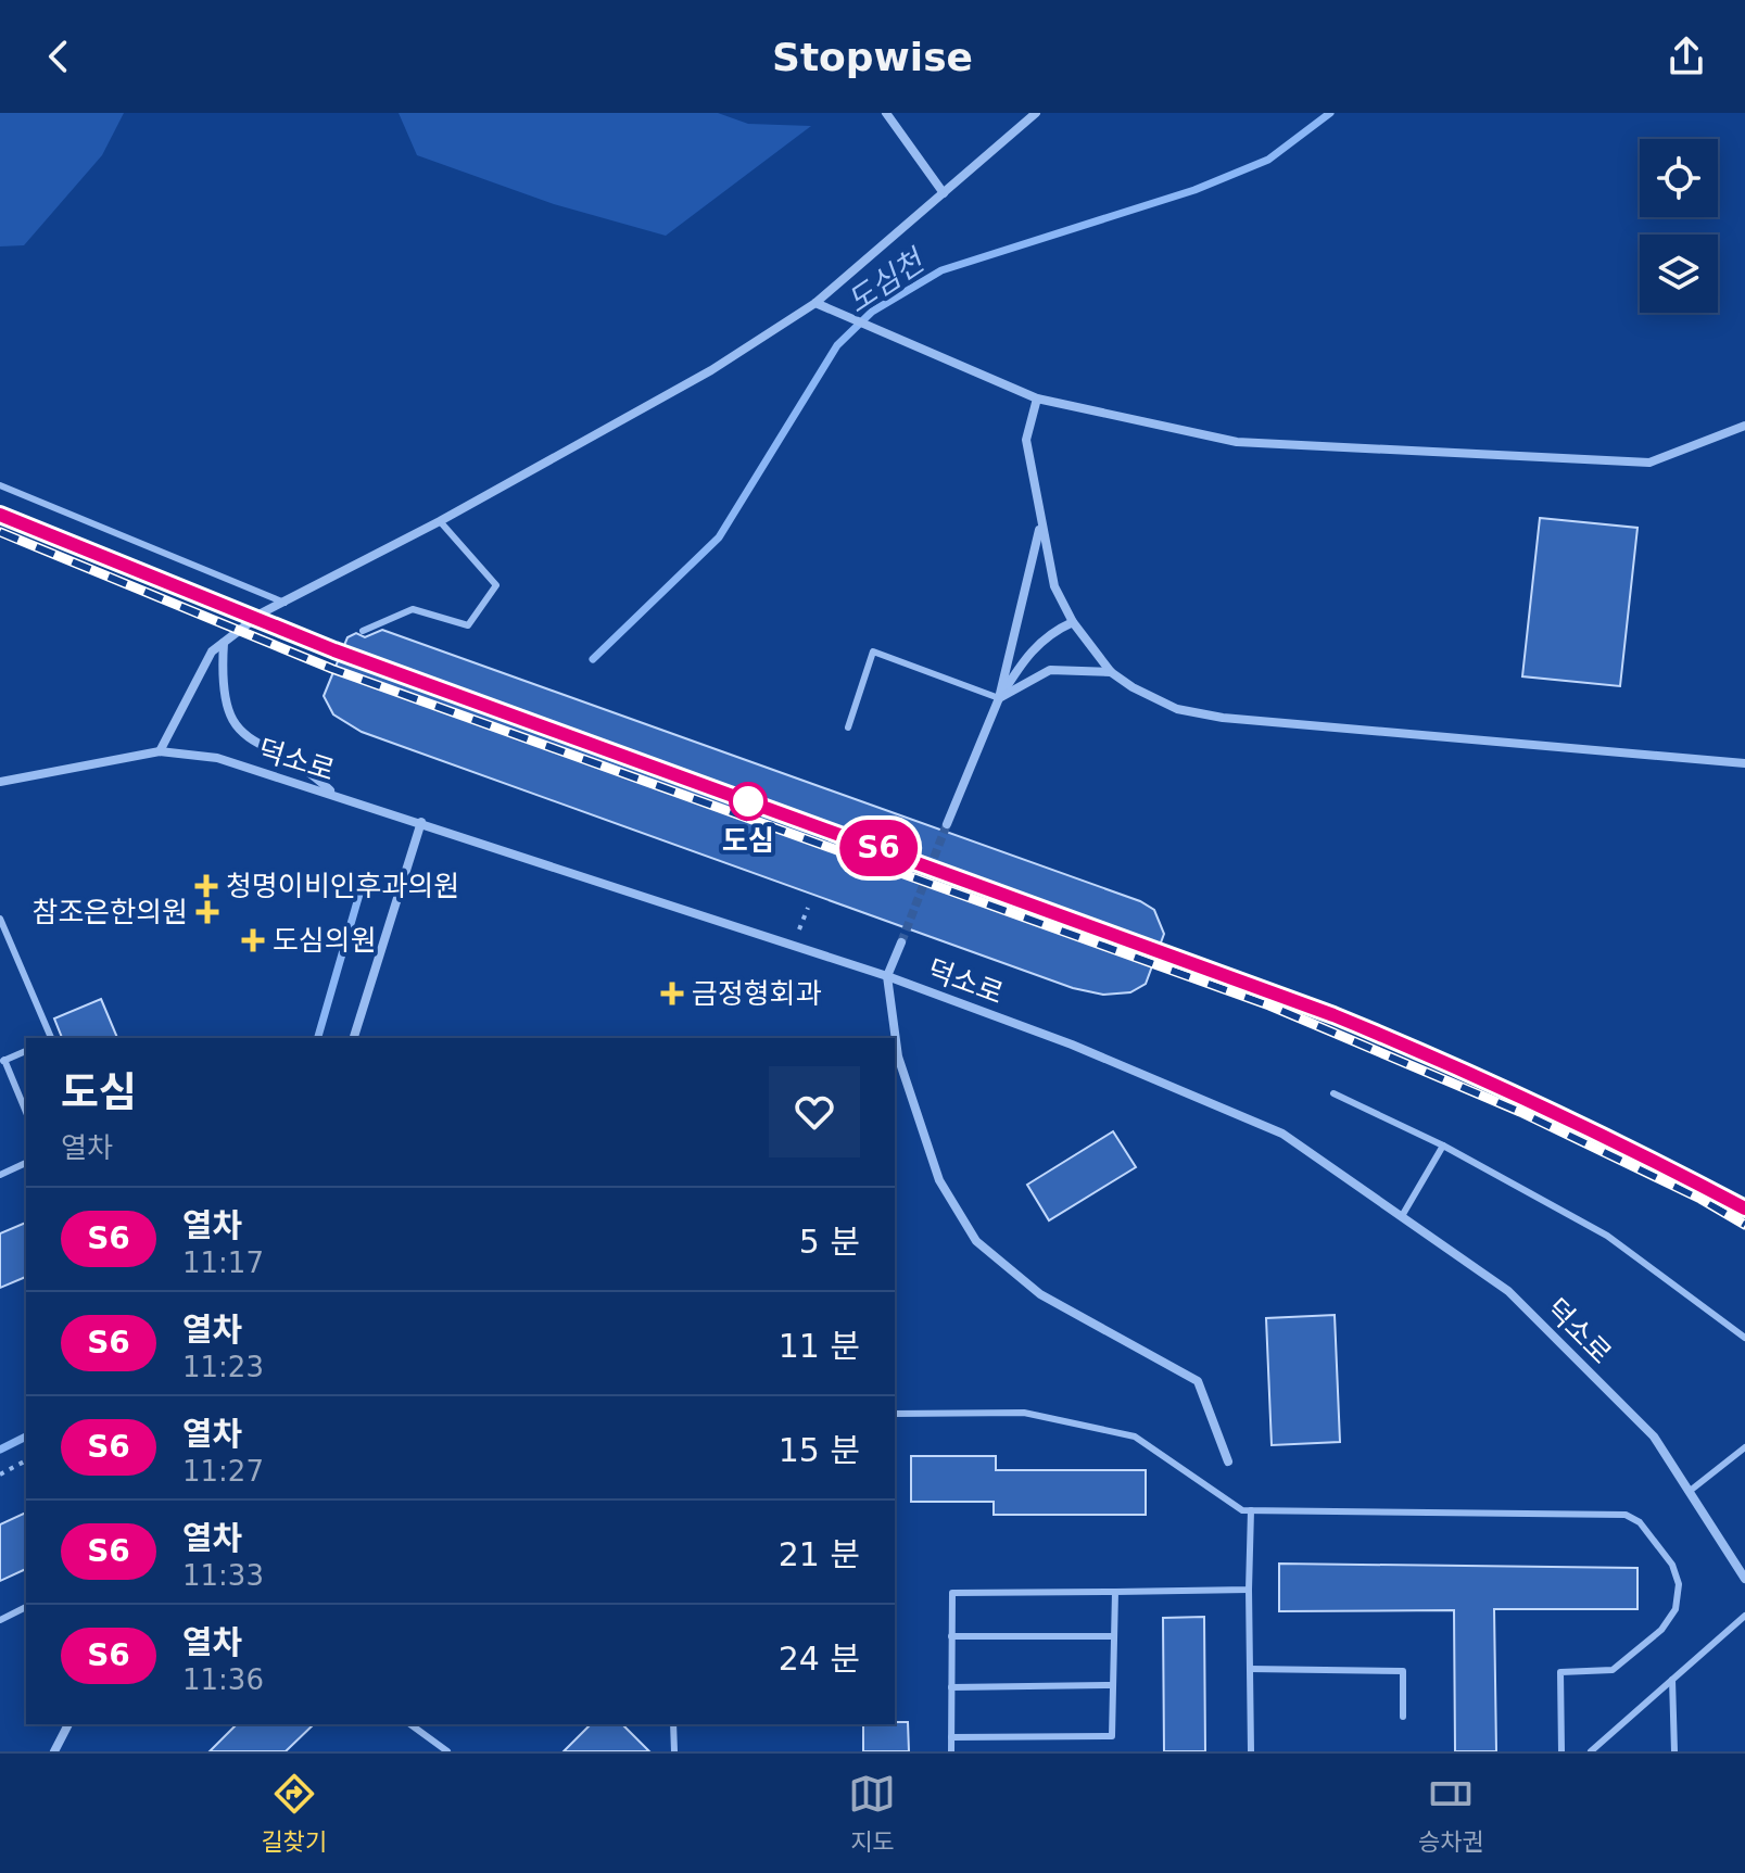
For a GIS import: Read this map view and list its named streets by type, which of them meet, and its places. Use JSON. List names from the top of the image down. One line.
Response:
{"streets":{"street":["덕소로"]},"water":["도심천"],"places":{"other":["도심"],"health":["청명이비인후과의원","참조은한의원","도심의원","금정형회과"]},"page":{"header":"Stopwise","on_map":"S6","heading":["도심","열차"],"list":[{"mark":"S6","name":"열차","note":"11:17","value":"5 분"},{"mark":"S6","name":"열차","note":"11:23","value":"11 분"},{"mark":"S6","name":"열차","note":"11:27","value":"15 분"},{"mark":"S6","name":"열차","note":"11:33","value":"21 분"},{"mark":"S6","name":"열차","note":"11:36","value":"24 분"}],"tabs":["길찾기","지도","승차권"]}}
